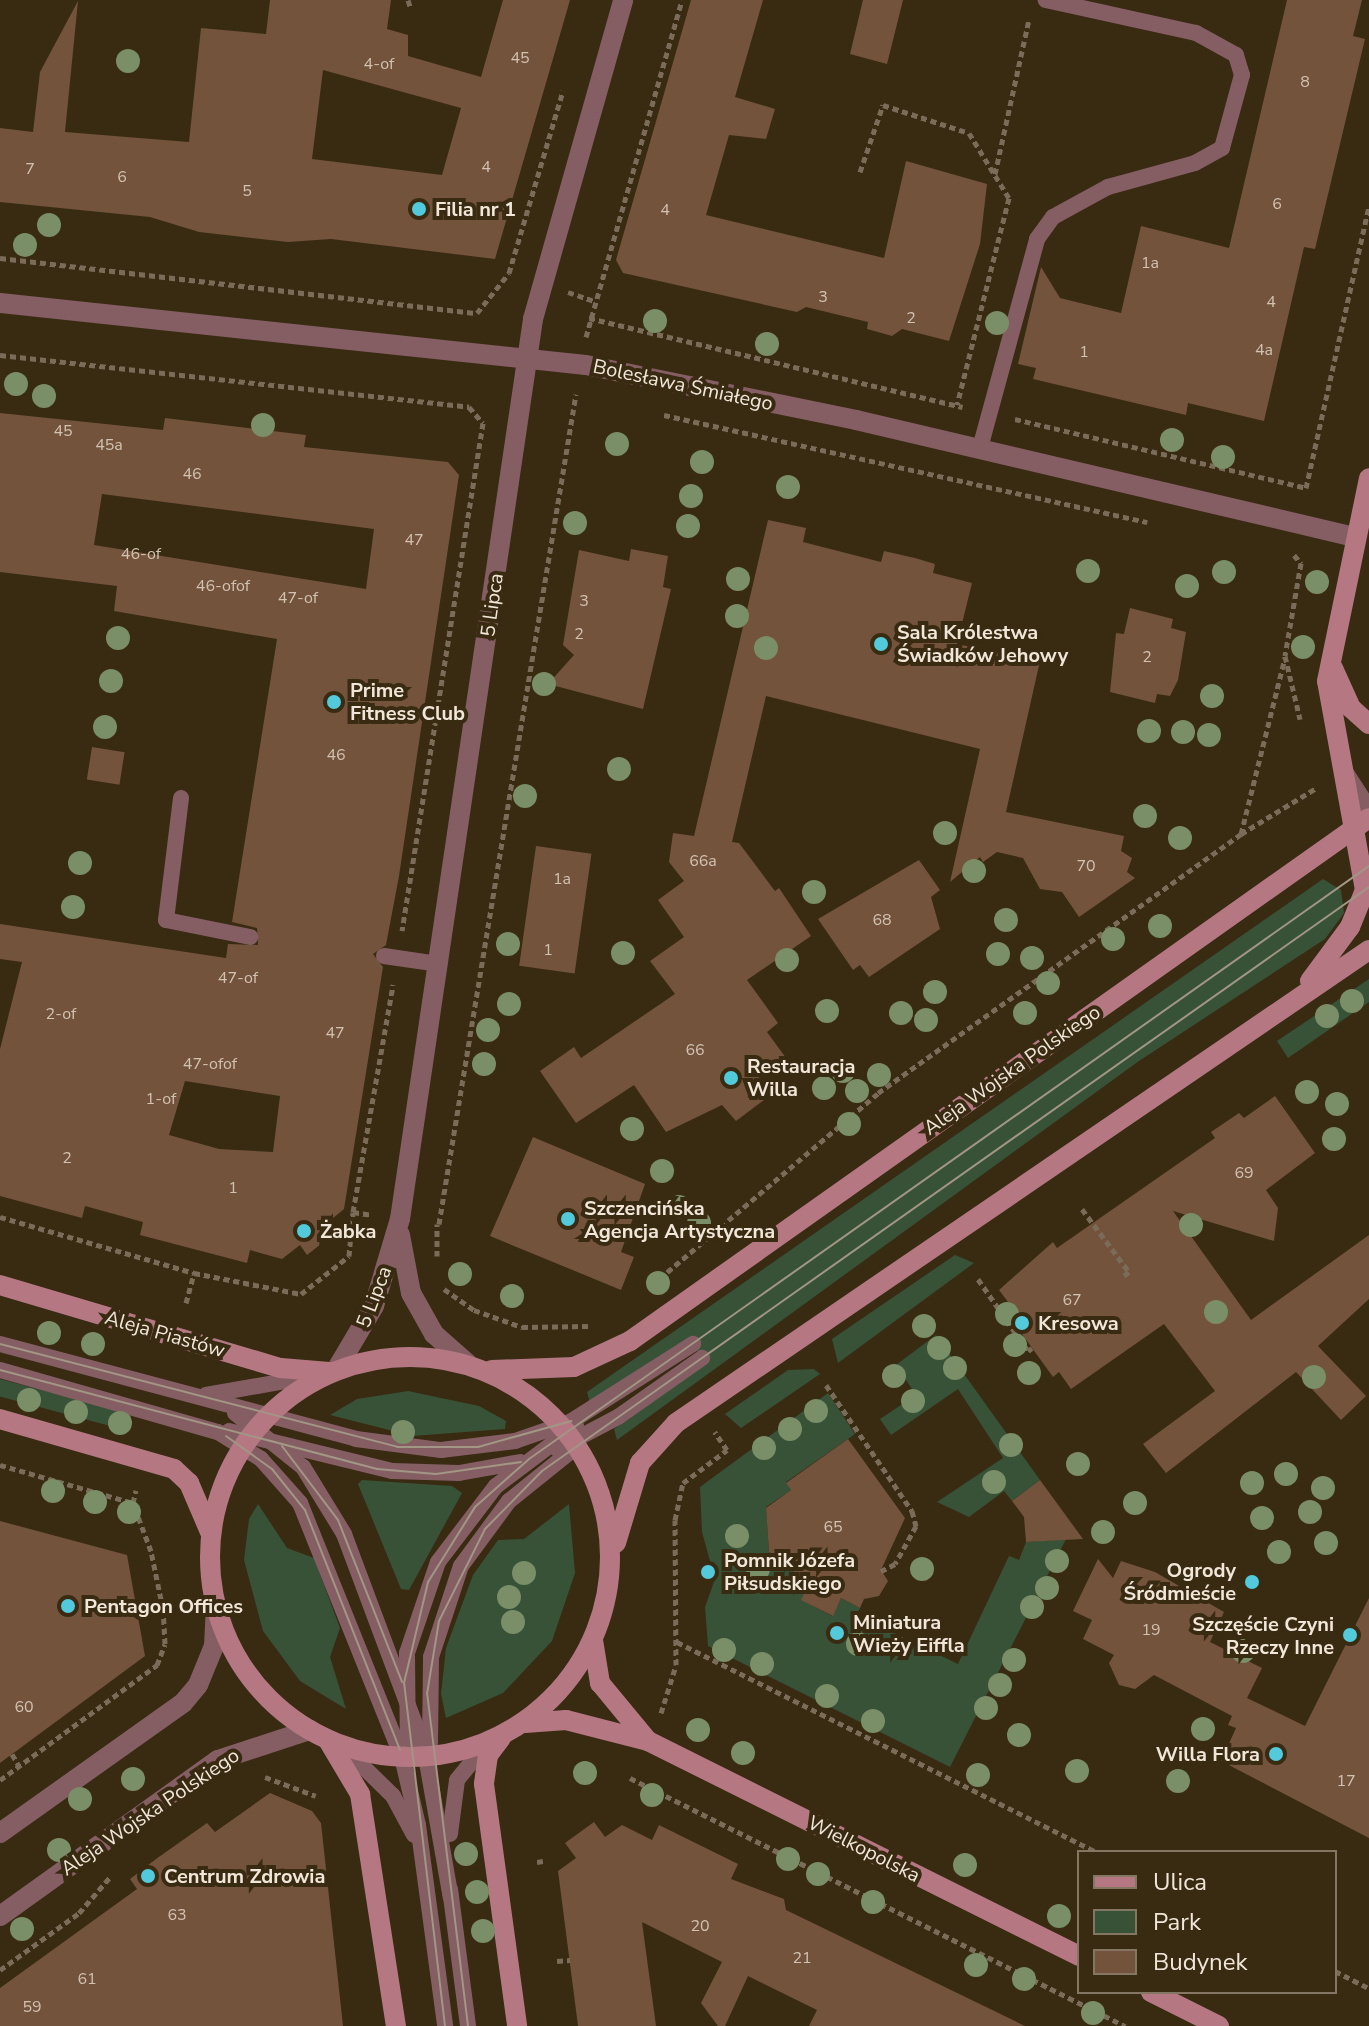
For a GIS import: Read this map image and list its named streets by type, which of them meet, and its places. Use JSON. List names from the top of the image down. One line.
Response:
{"streets":{"main road":["Aleja Wojska Polskiego","Aleja Piastów","Wielkopolska"],"street":["Bolesława Śmiałego","5 Lipca"]},"crossings":[["Bolesława Śmiałego","5 Lipca"],["5 Lipca","Aleja Wojska Polskiego"],["5 Lipca","Aleja Piastów"],["Aleja Wojska Polskiego","Aleja Piastów"]],"places":["Filia nr 1","Sala Królestwa Świadków Jehowy","Prime Fitness Club","Restauracja Willa","Szczencińska Agencja Artystyczna","Żabka","Kresowa","Pomnik Józefa Piłsudskiego","Ogrody Śródmieście","Pentagon Offices","Miniatura Wieży Eiffla","Szczęście Czyni Rzeczy Inne","Willa Flora","Centrum Zdrowia"],"house_numbers":["45","4-of","8","4","7","6","5","6","4","1a","3","4","2","4a","1","45","45a","46","47","46-of","46-ofof","47-of","3","2","2","46","66a","70","1a","68","1","47-of","2-of","47","66","47-ofof","1-of","2","69","1","67","65","19","60","17","63","20","21","61","59"],"legend":["Ulica","Park","Budynek"]}
